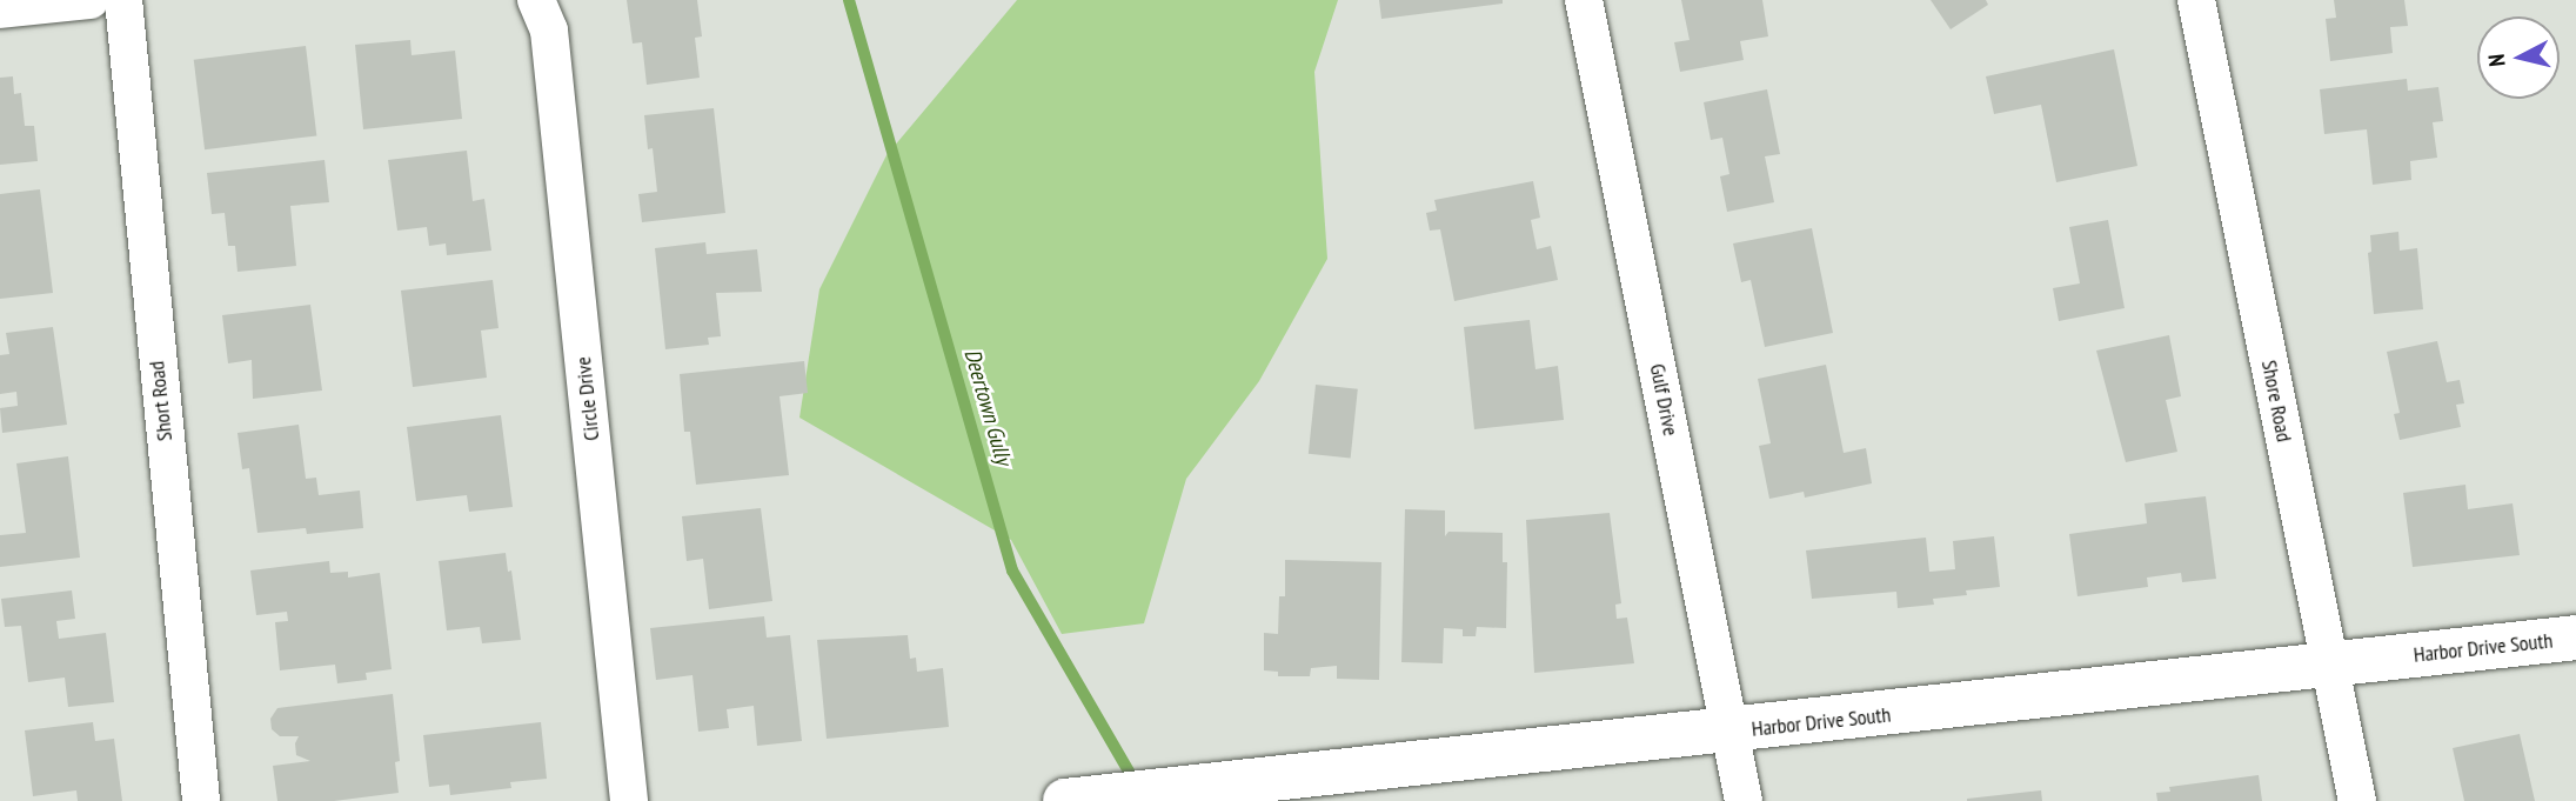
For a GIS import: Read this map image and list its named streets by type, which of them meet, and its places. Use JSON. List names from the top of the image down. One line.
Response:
{"streets":{"street":["Circle Drive","Gulf Drive","Short Road","Shore Road","Harbor Drive South"]},"crossings":[["Gulf Drive","Harbor Drive South"],["Shore Road","Harbor Drive South"]],"water":["Deertown Gully"],"north":"left"}
